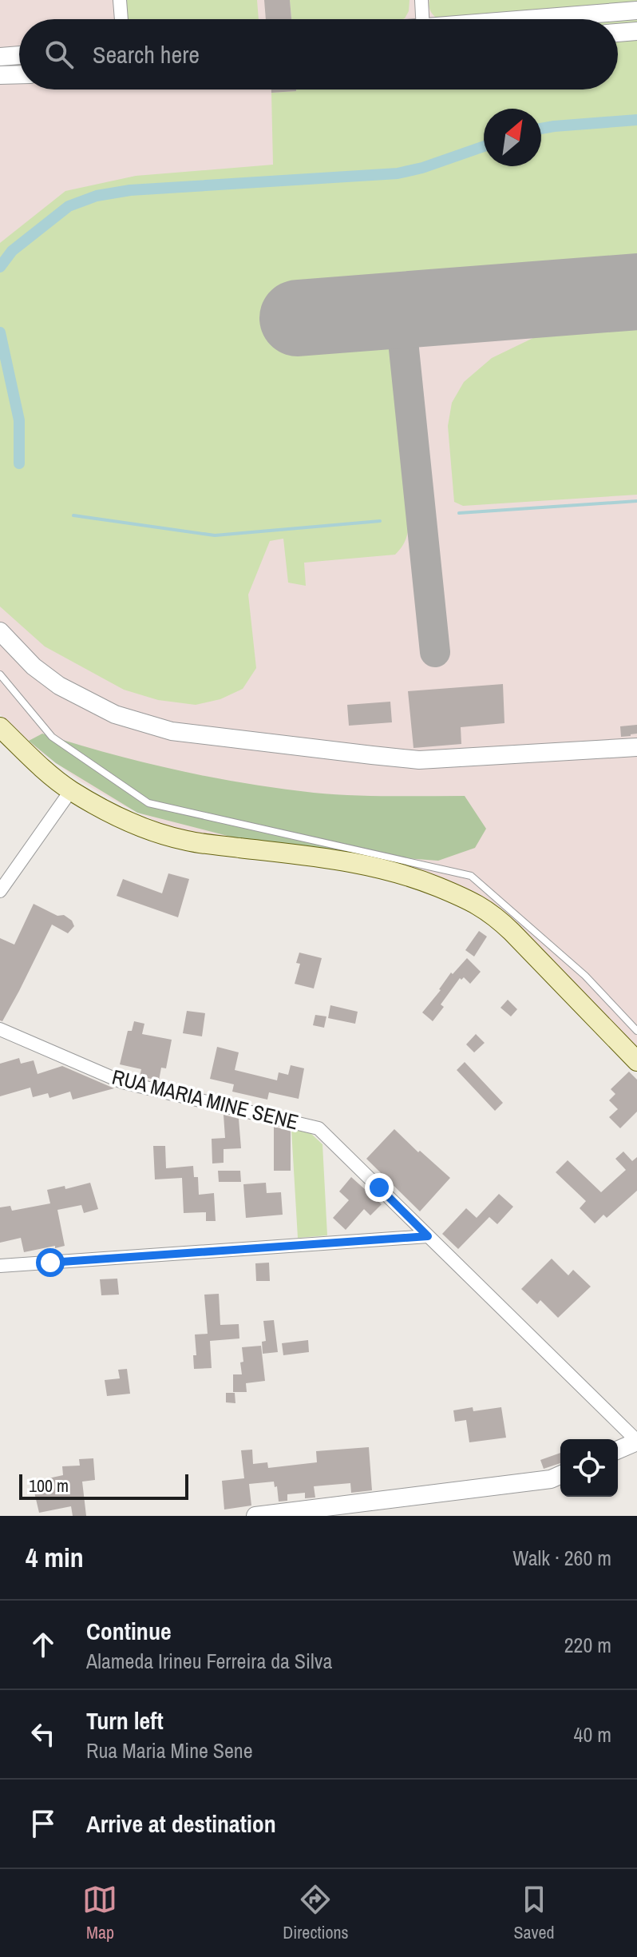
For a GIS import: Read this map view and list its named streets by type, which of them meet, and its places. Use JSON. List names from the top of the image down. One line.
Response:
{"streets":{"street":["RUA MARIA MINE SENE"]},"scale_bar":"100 m","north":"top right","page":{"search":"Search here","scale":"100 m","heading":["4 min","Walk · 260 m"],"list":[["Continue","Alameda Irineu Ferreira da Silva","220 m"],["Turn left","Rua Maria Mine Sene","40 m"],"Arrive at destination"],"nav":["Map","Directions","Saved"]}}
